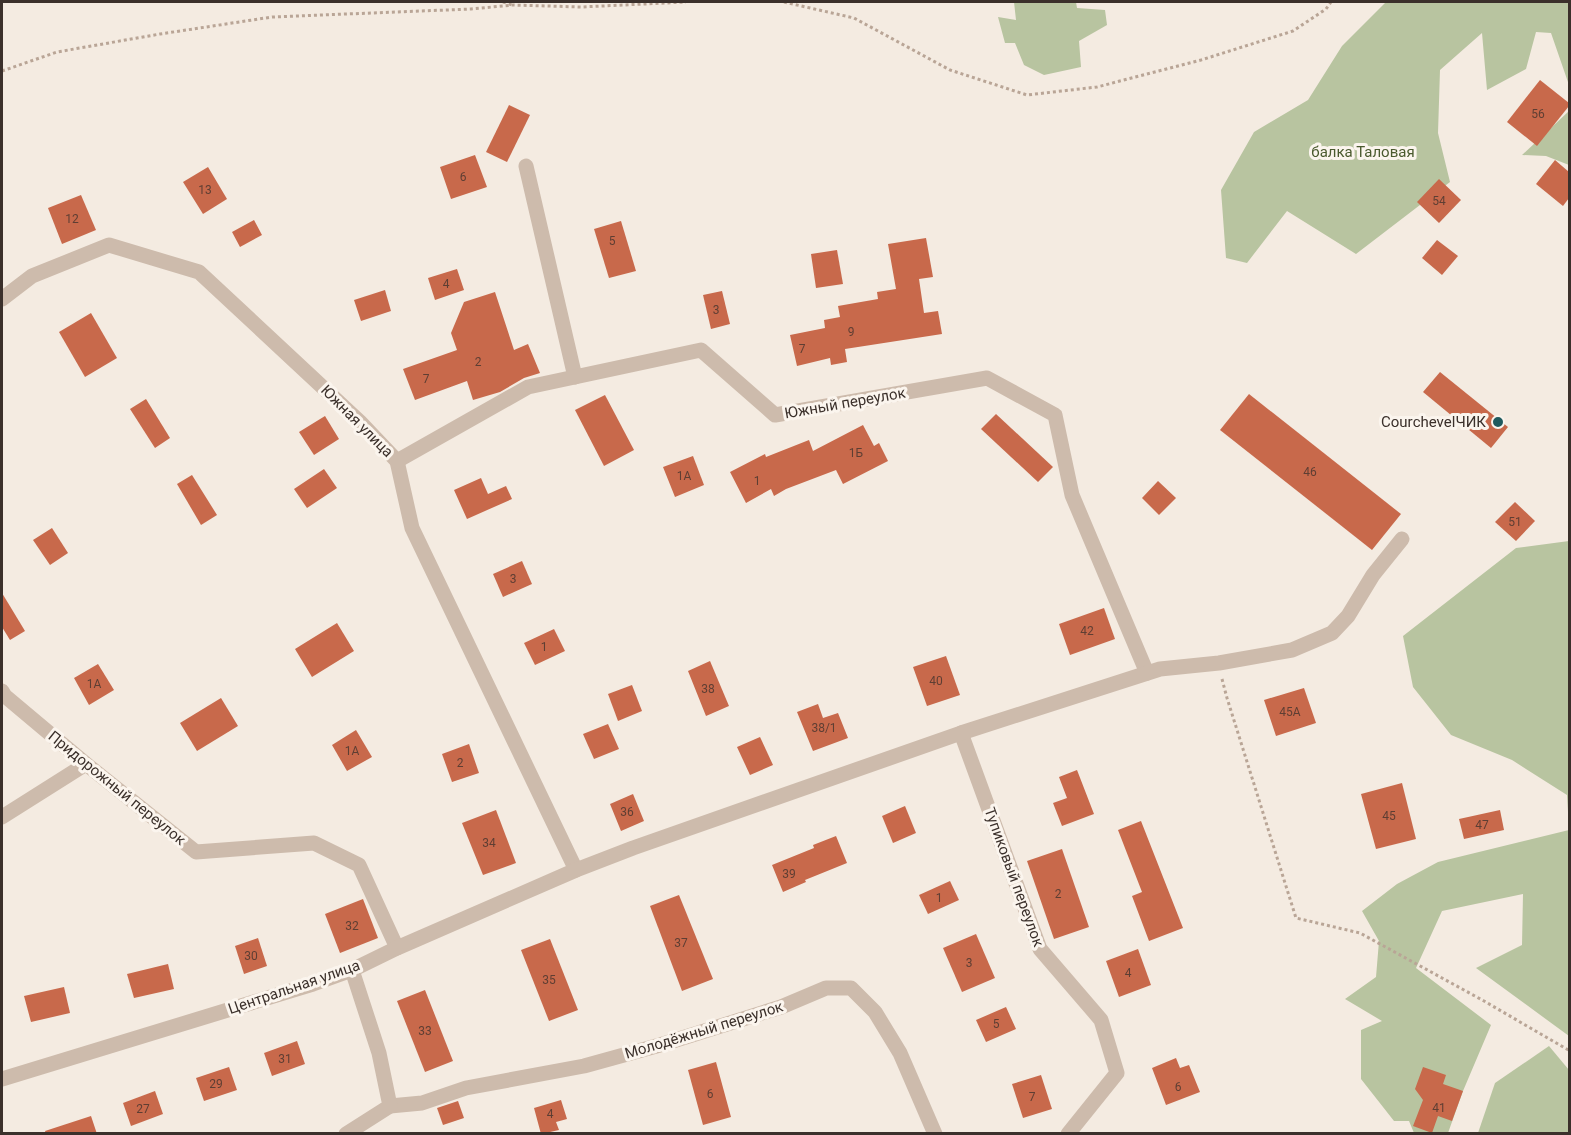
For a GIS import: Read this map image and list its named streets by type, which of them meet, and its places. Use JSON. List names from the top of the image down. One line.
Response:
{"streets":{"street":["Южный переулок","Южная улица","Придорожный переулок","Тупиковый переулок","Центральная улица","Молодёжный переулок"]},"crossings":[["Южный переулок","Южная улица"],["Южный переулок","Центральная улица"],["Южная улица","Центральная улица"],["Придорожный переулок","Центральная улица"],["Тупиковый переулок","Центральная улица"]],"parks":["балка Таловая"],"places":["CourсhevelЧИК"],"house_numbers":["56","6","13","54","12","5","4","3","9","7","2","7","1Б","46","1А","1","51","3","42","1","40","1А","38","45А","38/1","1А","2","36","45","47","34","39","2","1","32","37","30","3","4","35","5","33","31","29","6","6","7","41","27","4"]}
